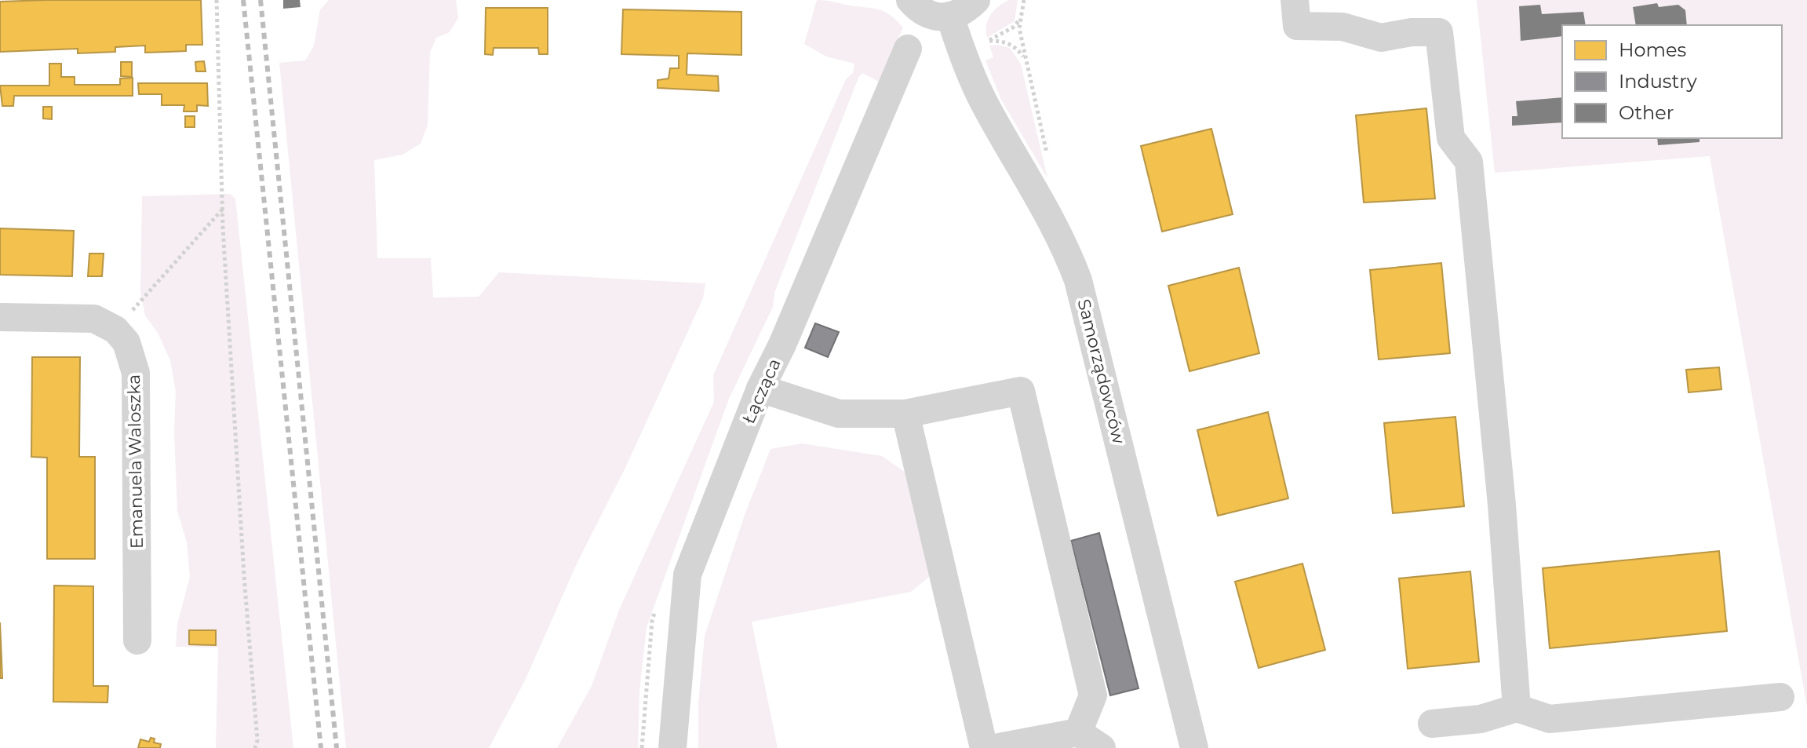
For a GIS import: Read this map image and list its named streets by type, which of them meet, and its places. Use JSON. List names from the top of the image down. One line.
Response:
{"streets":{"street":["Samorządowców","Łącząca","Emanuela Waloszka"]},"legend":["Homes","Industry","Other"]}
